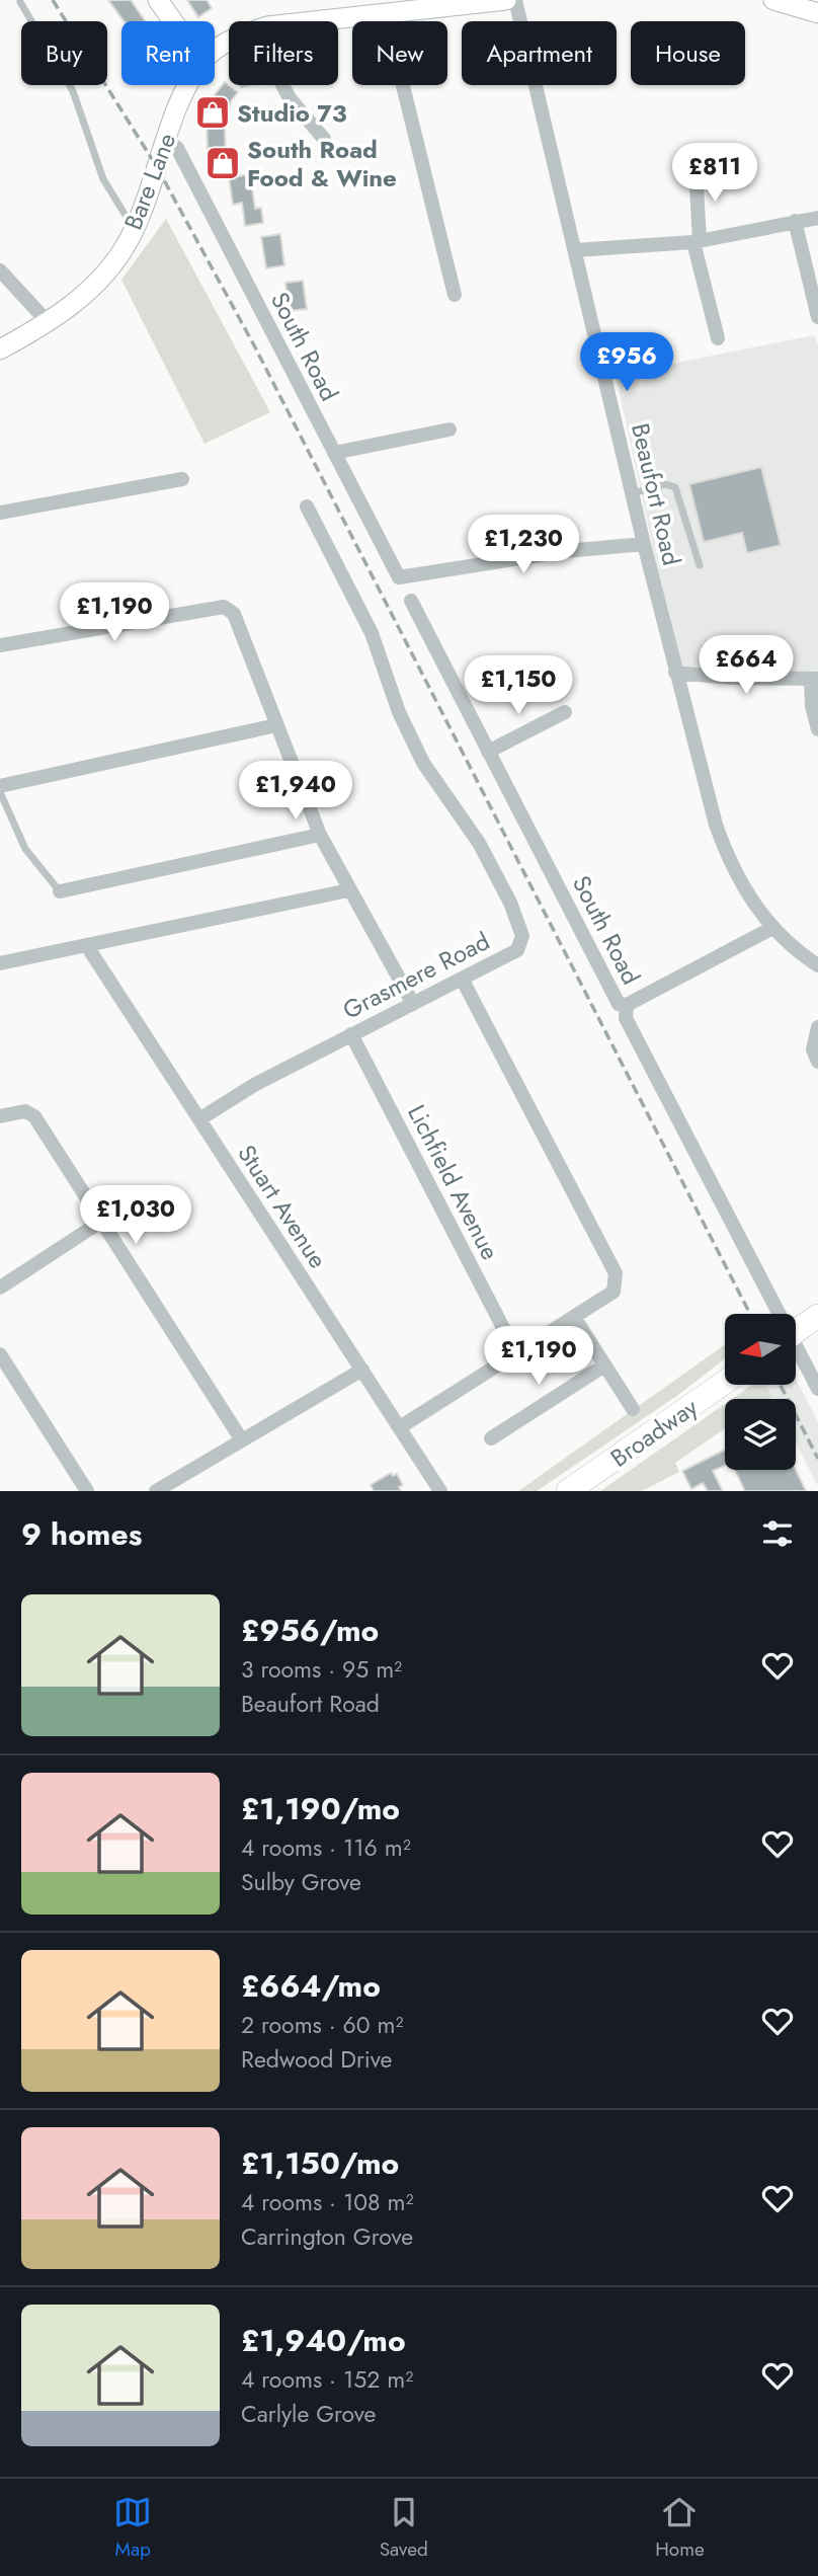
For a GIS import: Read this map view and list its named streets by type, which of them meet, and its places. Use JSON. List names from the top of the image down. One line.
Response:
{"streets":{"main road":["Bare Lane","Broadway"],"street":["South Road","Beaufort Road","Grasmere Road","Lichfield Avenue","Stuart Avenue"]},"crossings":[["Bare Lane","South Road"],["South Road","Beaufort Road"],["Grasmere Road","Lichfield Avenue"],["Grasmere Road","Stuart Avenue"]],"places":{"shop":["Studio 73","South Road Food & Wine"]},"north":"left","page":{"chip":["Buy","Rent","Filters","New","Apartment","House"],"price":["£811","£956","£1,230","£1,190","£664","£1,150","£1,940","£1,030","£1,190"],"heading":"9 homes","list":[{"name":"£956/mo","note":"3 rooms · 95 m² · Beaufort Road"},{"name":"£1,190/mo","note":"4 rooms · 116 m² · Sulby Grove"},{"name":"£664/mo","note":"2 rooms · 60 m² · Redwood Drive"},{"name":"£1,150/mo","note":"4 rooms · 108 m² · Carrington Grove"},{"name":"£1,940/mo","note":"4 rooms · 152 m² · Carlyle Grove"}],"tabs":["Map","Saved","Home"]}}
